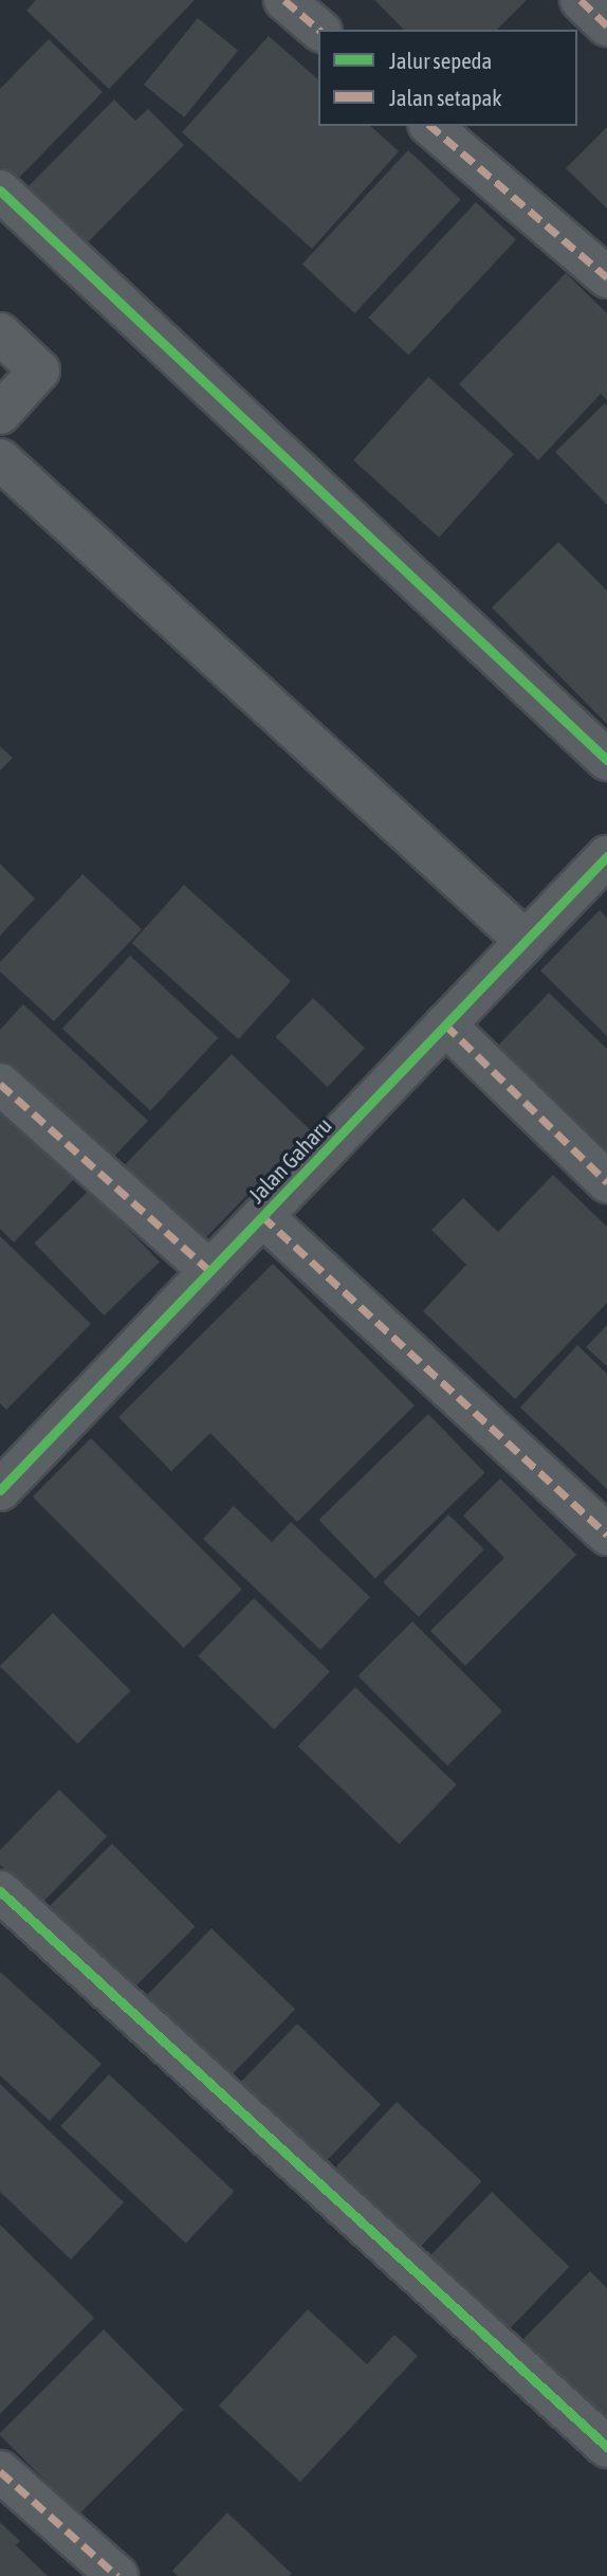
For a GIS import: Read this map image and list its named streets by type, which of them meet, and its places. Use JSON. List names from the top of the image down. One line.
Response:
{"streets":{"street":["Jalan Gaharu"]},"legend":["Jalur sepeda","Jalan setapak"]}
